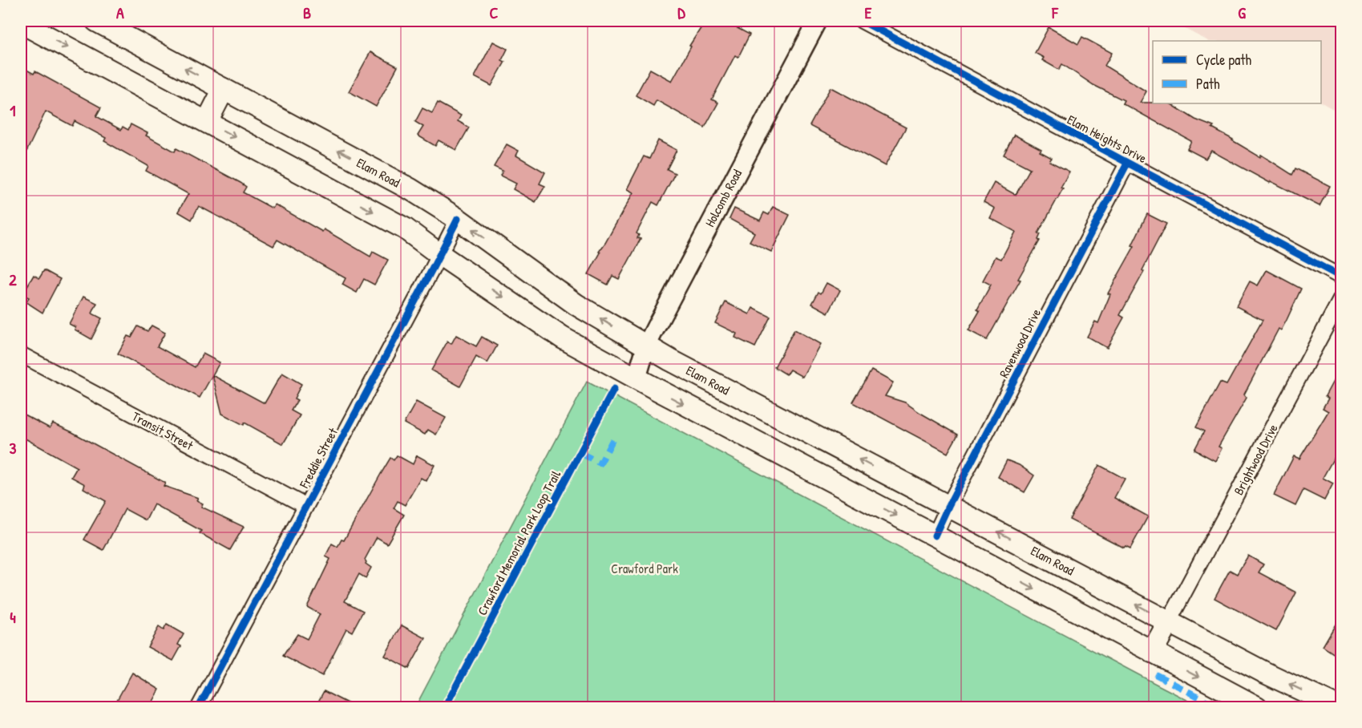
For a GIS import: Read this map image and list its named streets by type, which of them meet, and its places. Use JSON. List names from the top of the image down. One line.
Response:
{"streets":{"main road":["Elam Road"],"street":["Elam Heights Drive","Holcomb Road","Ravenwood Drive","Transit Street","Freddie Street","Brightwood Drive"],"cycle path":["Crawford Memorial Park Loop Trail"]},"crossings":[["Elam Heights Drive","Ravenwood Drive"],["Elam Road","Holcomb Road"],["Elam Road","Ravenwood Drive"],["Elam Road","Freddie Street"],["Elam Road","Brightwood Drive"],["Transit Street","Freddie Street"]],"parks":["Crawford Park"],"legend":["Cycle path","Path"],"grid":{"columns":["A","B","C","D","E","F","G"],"rows":["1","2","3","4"]}}
